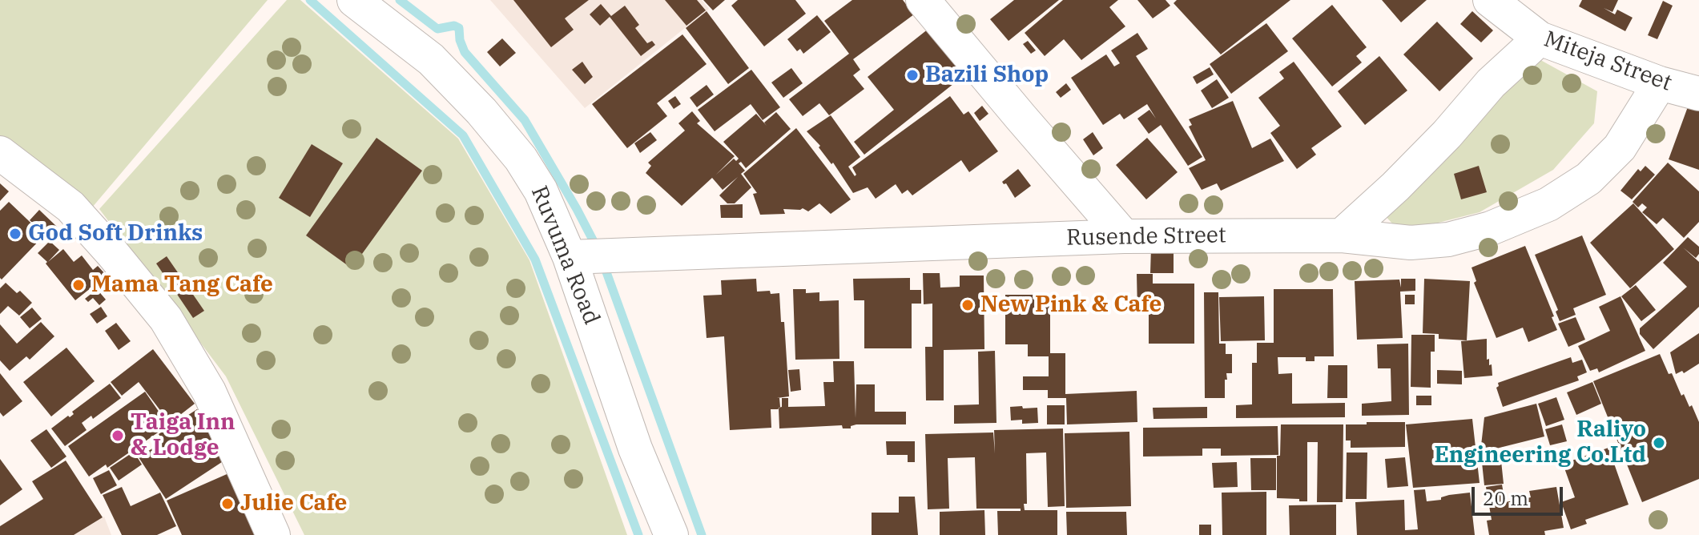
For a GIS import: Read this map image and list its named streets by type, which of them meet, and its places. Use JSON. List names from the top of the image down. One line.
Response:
{"streets":{"street":["Miteja Street","Rusende Street","Ruvuma Road"]},"crossings":[["Miteja Street","Rusende Street"],["Rusende Street","Ruvuma Road"]],"places":["Bazili Shop","God Soft Drinks","Mama Tang Cafe","New Pink & Cafe","Taiga Inn & Lodge","Raliyo Engineering Co.Ltd","Julie Cafe"],"scale_bar":"20 m"}
